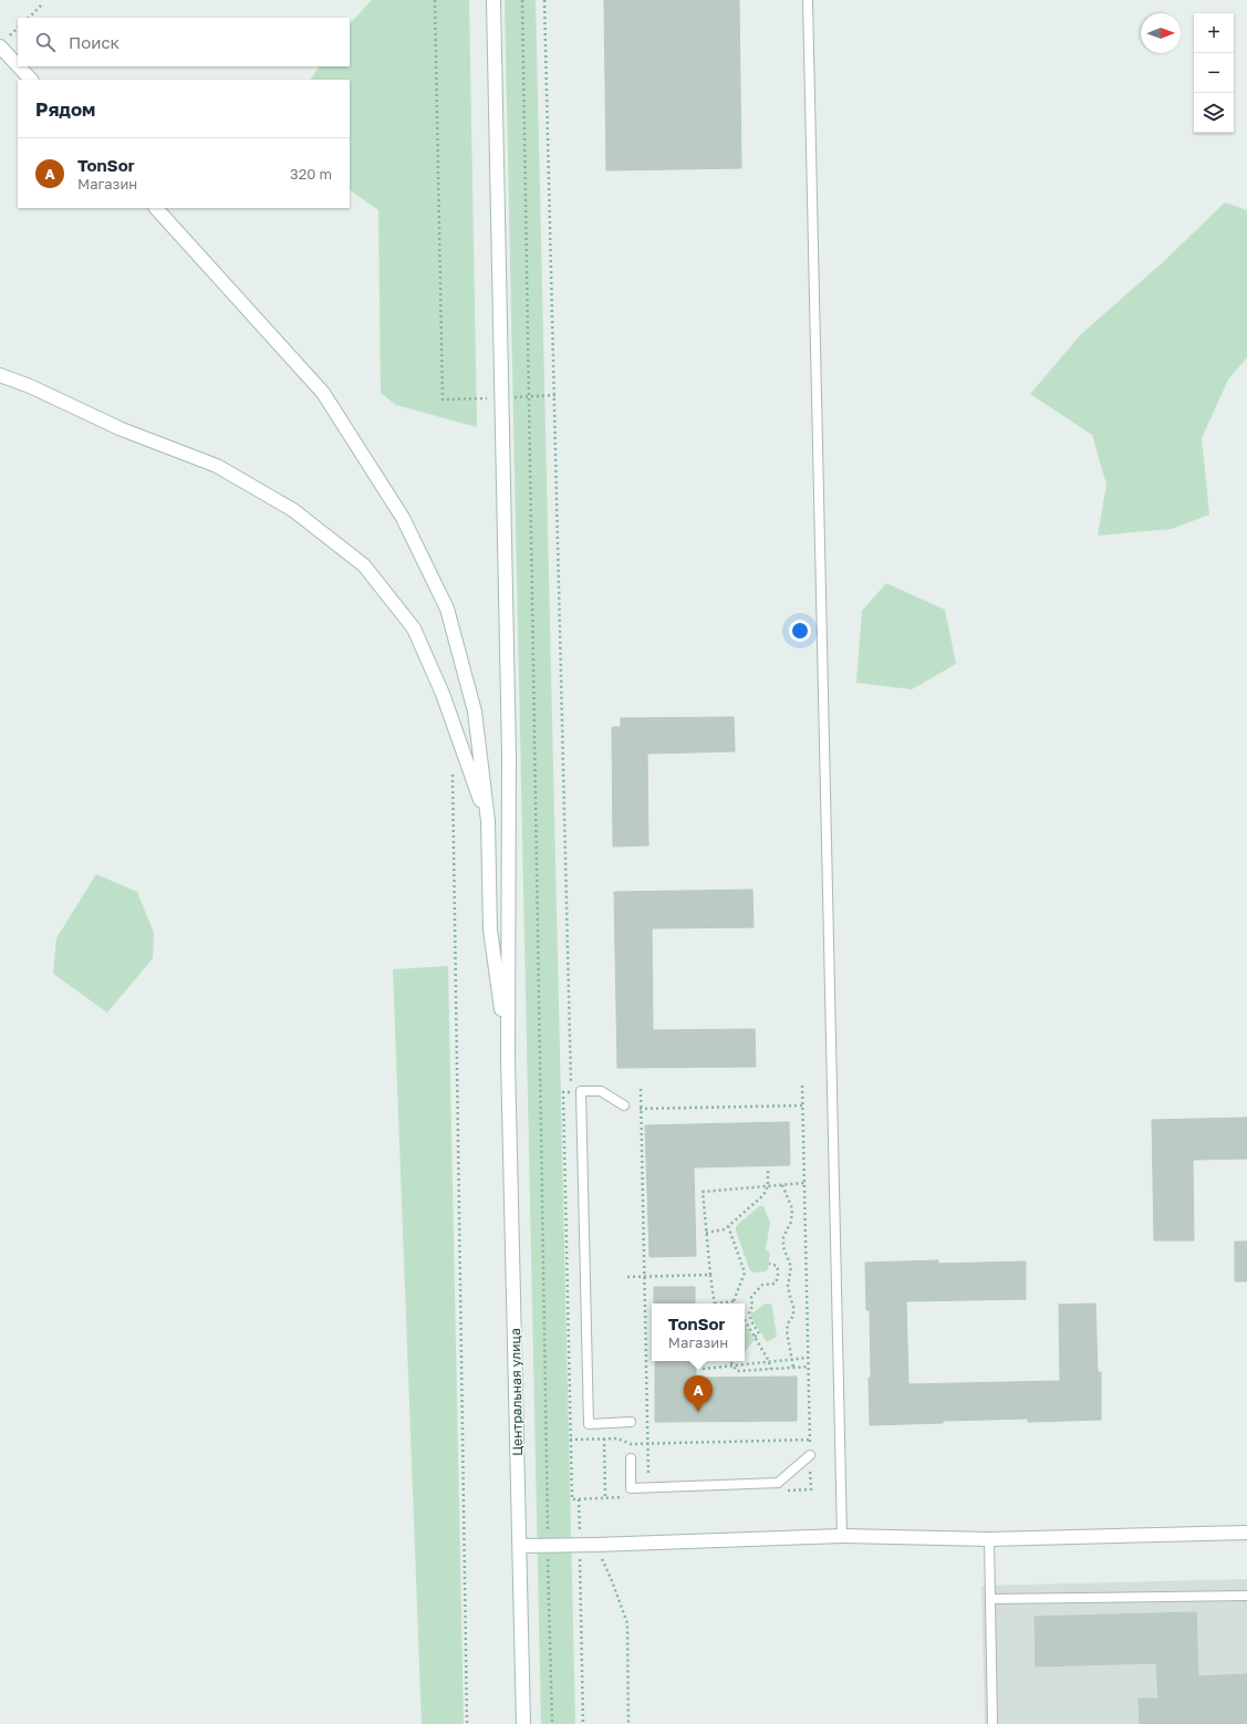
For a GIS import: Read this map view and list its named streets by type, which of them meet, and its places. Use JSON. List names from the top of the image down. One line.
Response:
{"streets":{"main road":["Центральная улица"]},"north":"right","page":{"map_buttons":["+","−"],"search":"Поиск","heading":"Рядом","list":[{"mark":"A","name":"TonSor","note":"Магазин","value":"320 m"}],"popup":["TonSor","Магазин"],"pins":"A"}}
